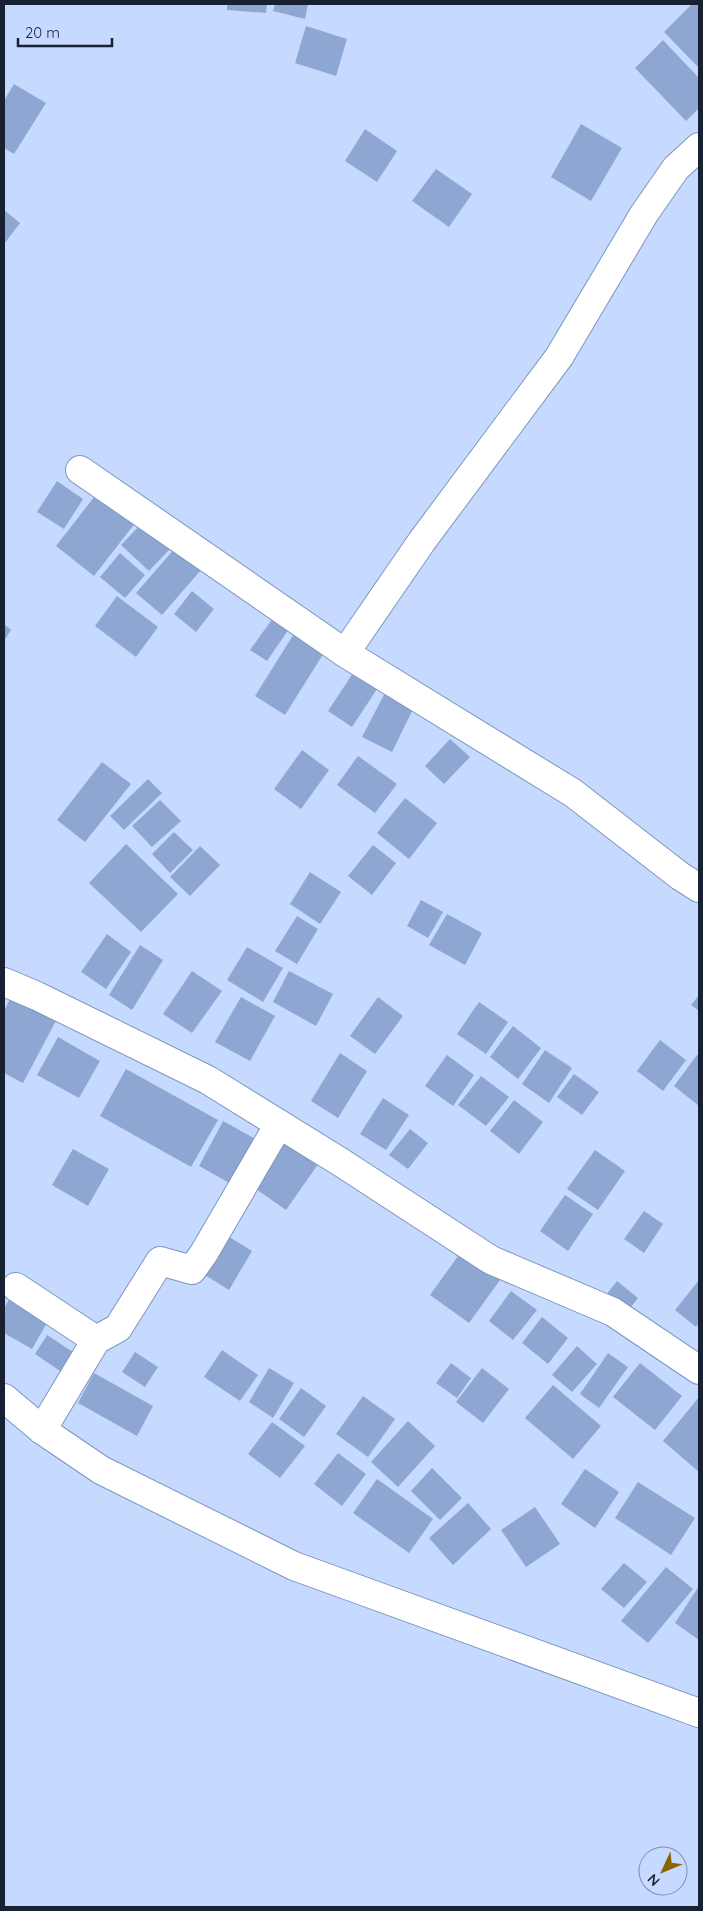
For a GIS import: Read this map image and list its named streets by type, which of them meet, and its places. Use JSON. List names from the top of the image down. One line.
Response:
{"scale_bar":"20 m","north":"bottom left"}
